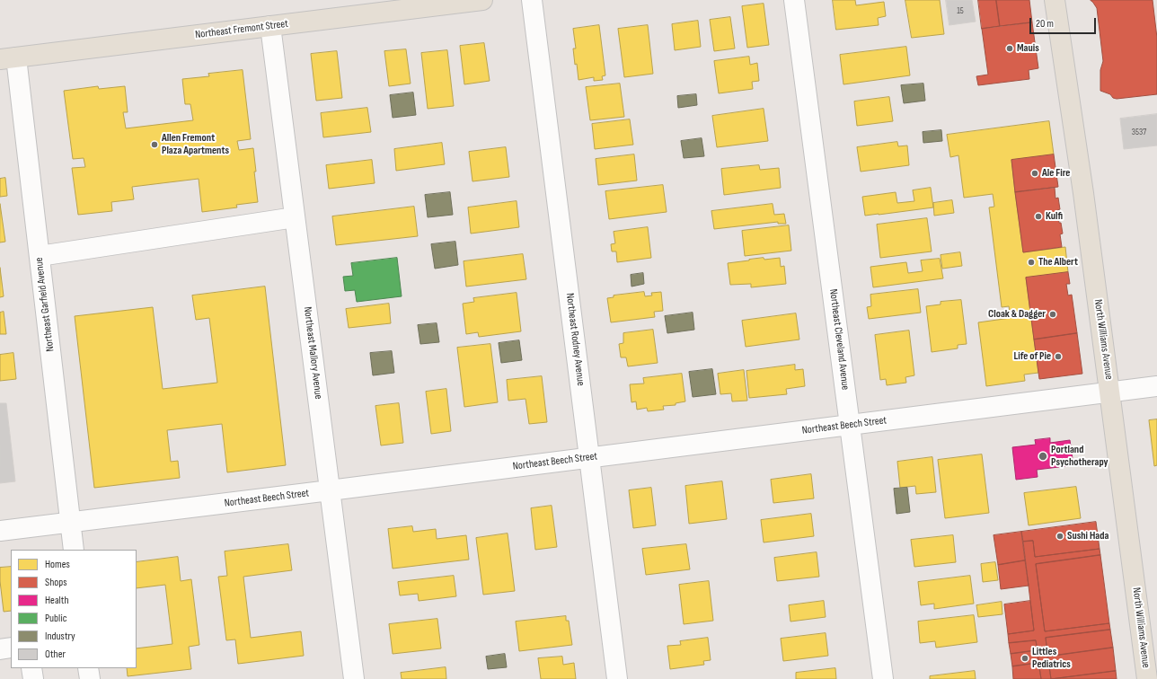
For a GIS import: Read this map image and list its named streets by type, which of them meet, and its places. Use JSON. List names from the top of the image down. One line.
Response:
{"streets":{"main road":["Northeast Fremont Street","North Williams Avenue"],"street":["Northeast Garfield Avenue","Northeast Rodney Avenue","Northeast Cleveland Avenue","Northeast Mallory Avenue","Northeast Beech Street"]},"crossings":[["Northeast Fremont Street","Northeast Garfield Avenue"],["Northeast Fremont Street","Northeast Mallory Avenue"],["Northeast Garfield Avenue","Northeast Beech Street"],["Northeast Rodney Avenue","Northeast Beech Street"],["Northeast Cleveland Avenue","Northeast Beech Street"],["North Williams Avenue","Northeast Beech Street"],["Northeast Mallory Avenue","Northeast Beech Street"]],"places":["Mauis","Allen Fremont Plaza Apartments","Ale Fire","Kulfi","The Albert","Cloak & Dagger","Life of Pie","Portland Psychotherapy","Sushi Hada","Littles Pediatrics"],"house_numbers":["15","3537"],"legend":["Homes","Shops","Health","Public","Industry","Other"],"scale_bar":"20 m"}
